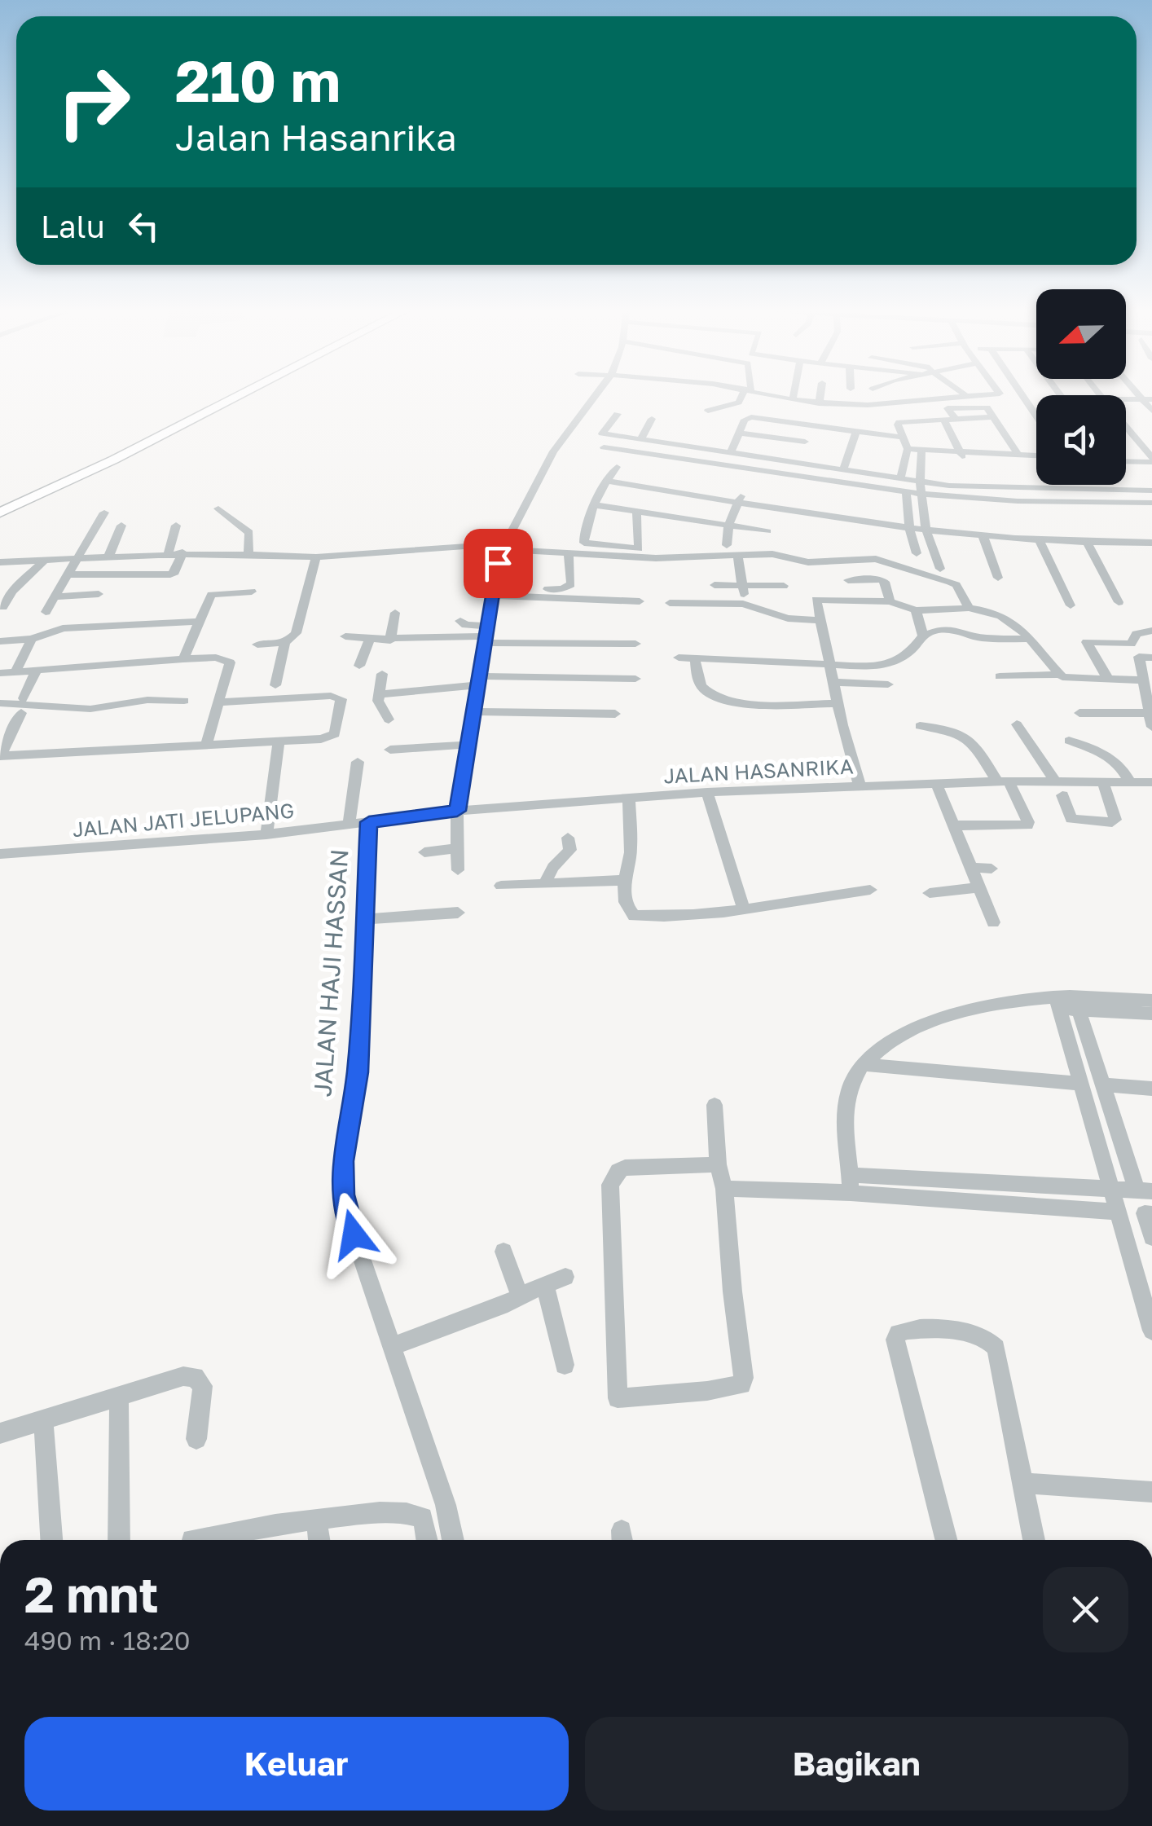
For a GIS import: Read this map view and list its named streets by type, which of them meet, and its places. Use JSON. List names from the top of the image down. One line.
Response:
{"streets":{"street":["JALAN HASANRIKA","JALAN JATI JELUPANG","JALAN HAJI HASSAN"]},"crossings":[["JALAN HASANRIKA","JALAN JATI JELUPANG"],["JALAN HASANRIKA","JALAN HAJI HASSAN"],["JALAN JATI JELUPANG","JALAN HAJI HASSAN"]],"north":"left","page":{"turn":["210 m","Jalan Hasanrika"],"then":"Lalu","heading":["2 mnt","490 m · 18:20"],"buttons":["Keluar","Bagikan"]}}
